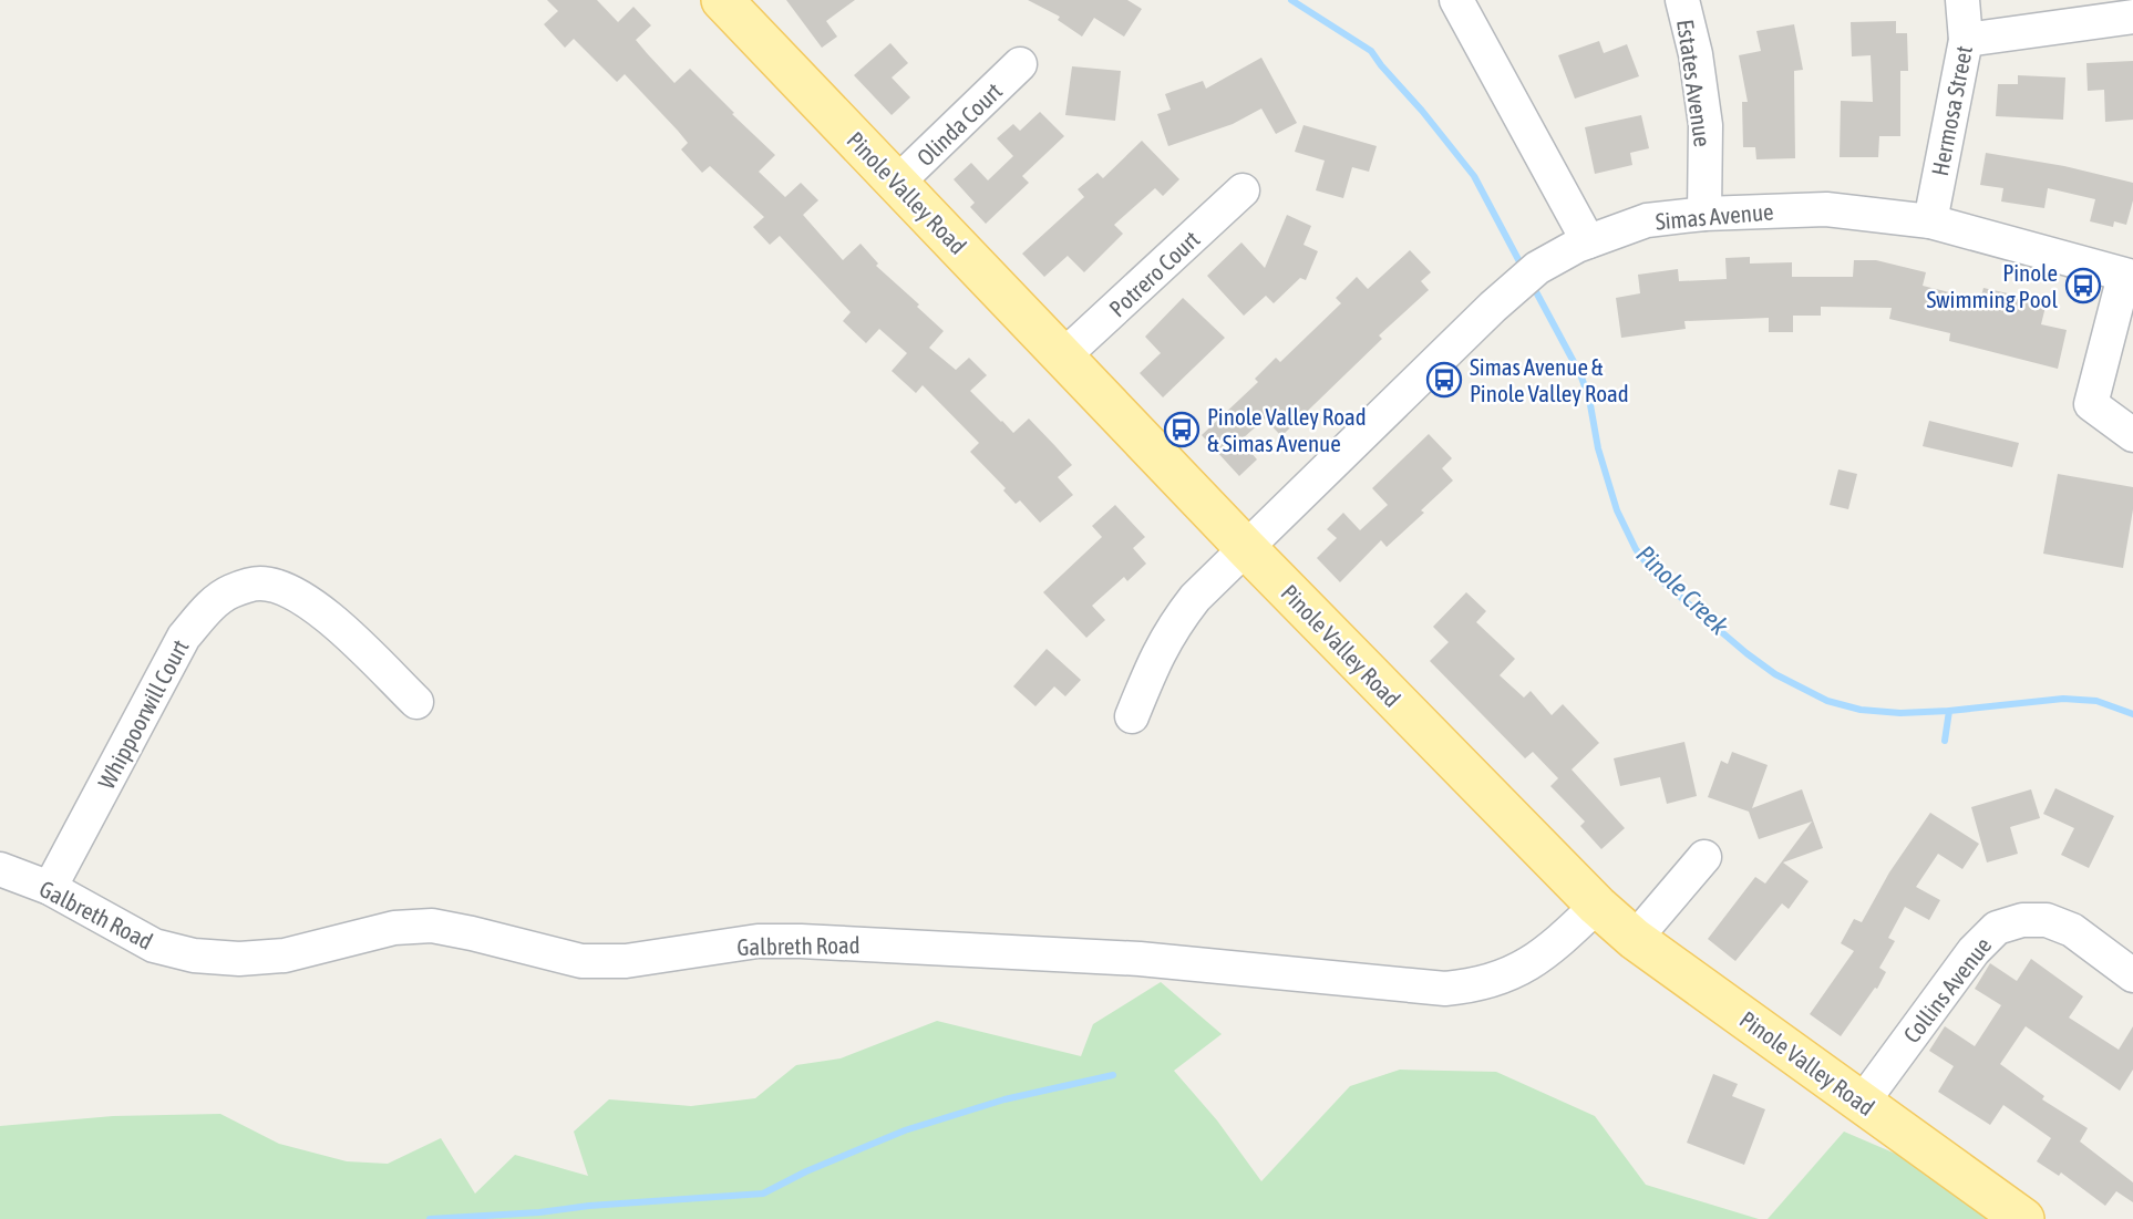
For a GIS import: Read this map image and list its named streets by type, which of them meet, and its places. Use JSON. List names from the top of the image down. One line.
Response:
{"streets":{"main road":["Pinole Valley Road"],"street":["Estates Avenue","Hermosa Street","Olinda Court","Simas Avenue","Potrero Court","Whippoorwill Court","Galbreth Road","Collins Avenue"]},"crossings":[["Estates Avenue","Simas Avenue"],["Hermosa Street","Simas Avenue"],["Olinda Court","Pinole Valley Road"],["Pinole Valley Road","Simas Avenue"],["Pinole Valley Road","Potrero Court"],["Pinole Valley Road","Galbreth Road"],["Pinole Valley Road","Collins Avenue"],["Whippoorwill Court","Galbreth Road"]],"water":["Pinole Creek"],"places":{"bus stop":["Pinole Swimming Pool","Simas Avenue & Pinole Valley Road","Pinole Valley Road & Simas Avenue"]}}
